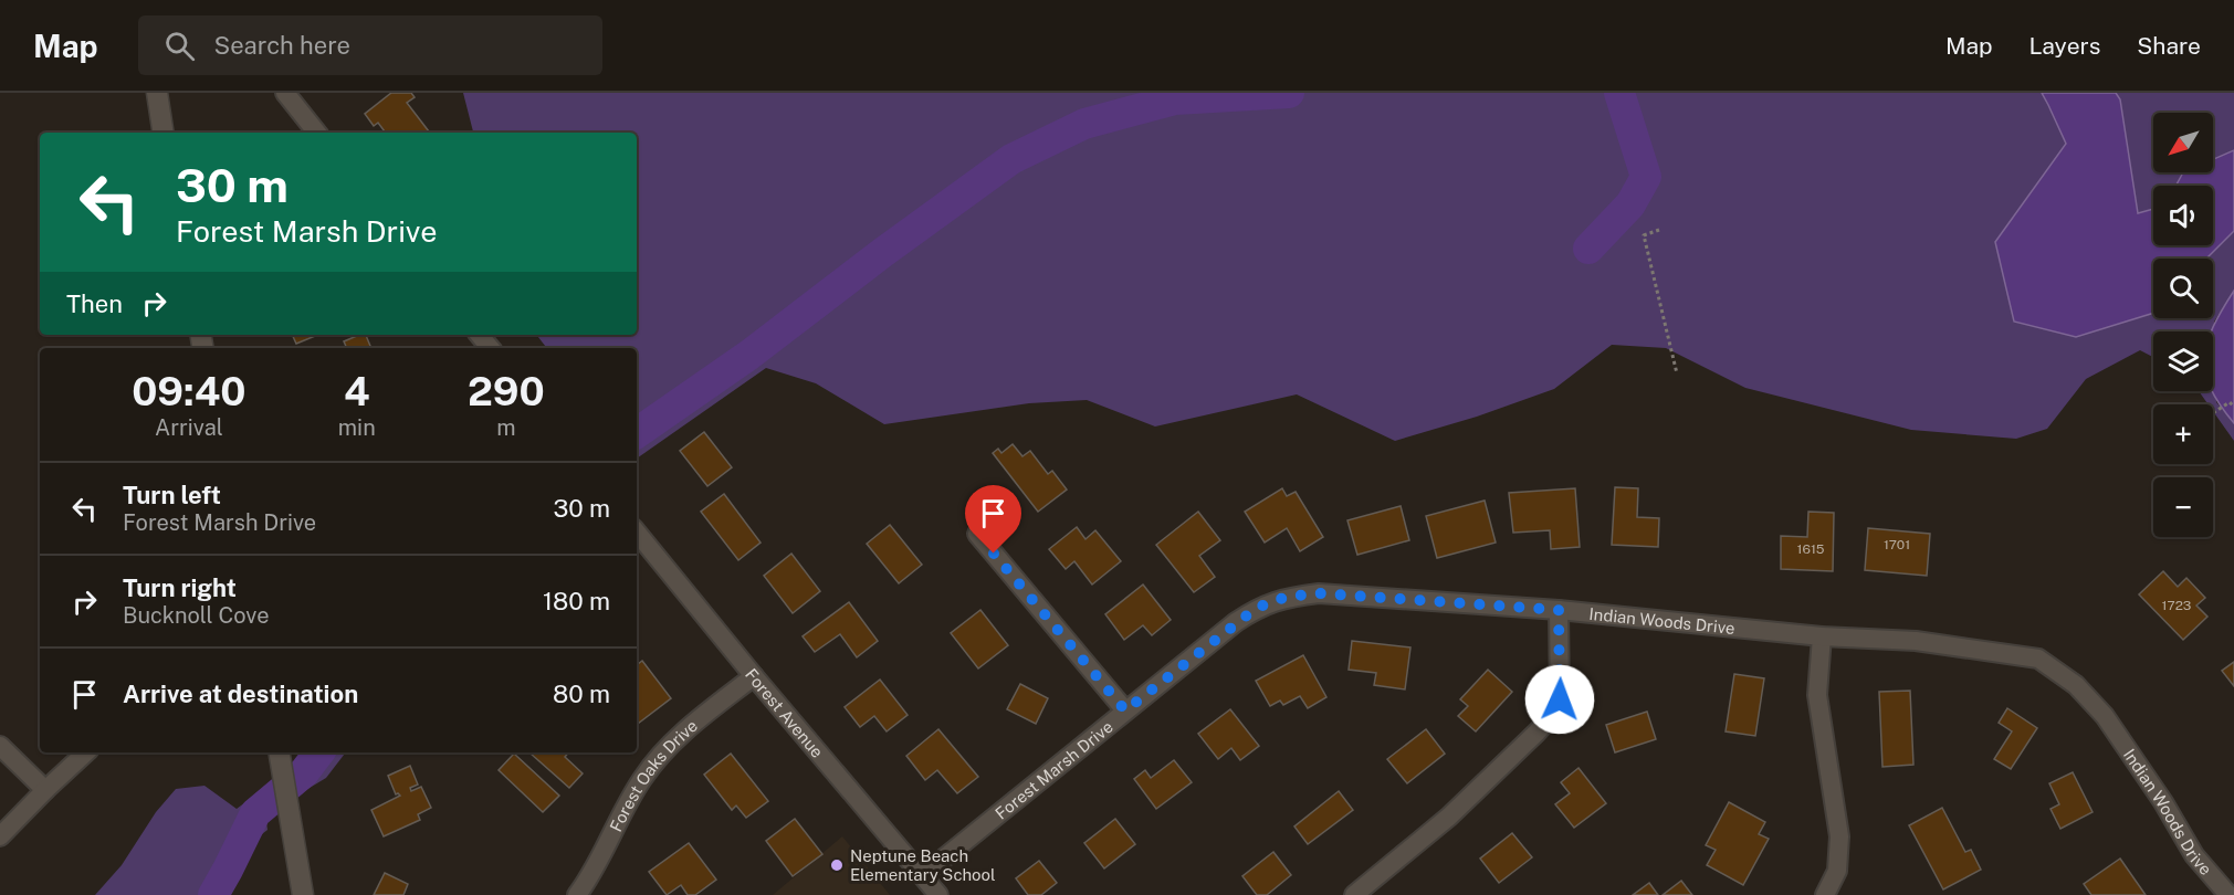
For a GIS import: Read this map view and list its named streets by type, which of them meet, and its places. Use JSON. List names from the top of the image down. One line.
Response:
{"streets":{"street":["Indian Woods Drive","Forest Avenue","Forest Marsh Drive","Forest Oaks Drive"]},"crossings":[["Indian Woods Drive","Forest Marsh Drive"],["Forest Avenue","Forest Marsh Drive"],["Forest Avenue","Forest Oaks Drive"]],"places":["Neptune Beach Elementary School"],"house_numbers":["1701","1615","1723"],"north":"bottom left","page":{"header":"Map","search":"Search here","nav":["Map","Layers","Share"],"map_buttons":["+","−"],"turn":["30 m","Forest Marsh Drive"],"then":"Then","eta":["09:40","Arrival","4","min","290","m"],"list":[{"name":"Turn left","note":"Forest Marsh Drive","value":"30 m"},{"name":"Turn right","note":"Bucknoll Cove","value":"180 m"},{"name":"Arrive at destination","value":"80 m"}]}}
